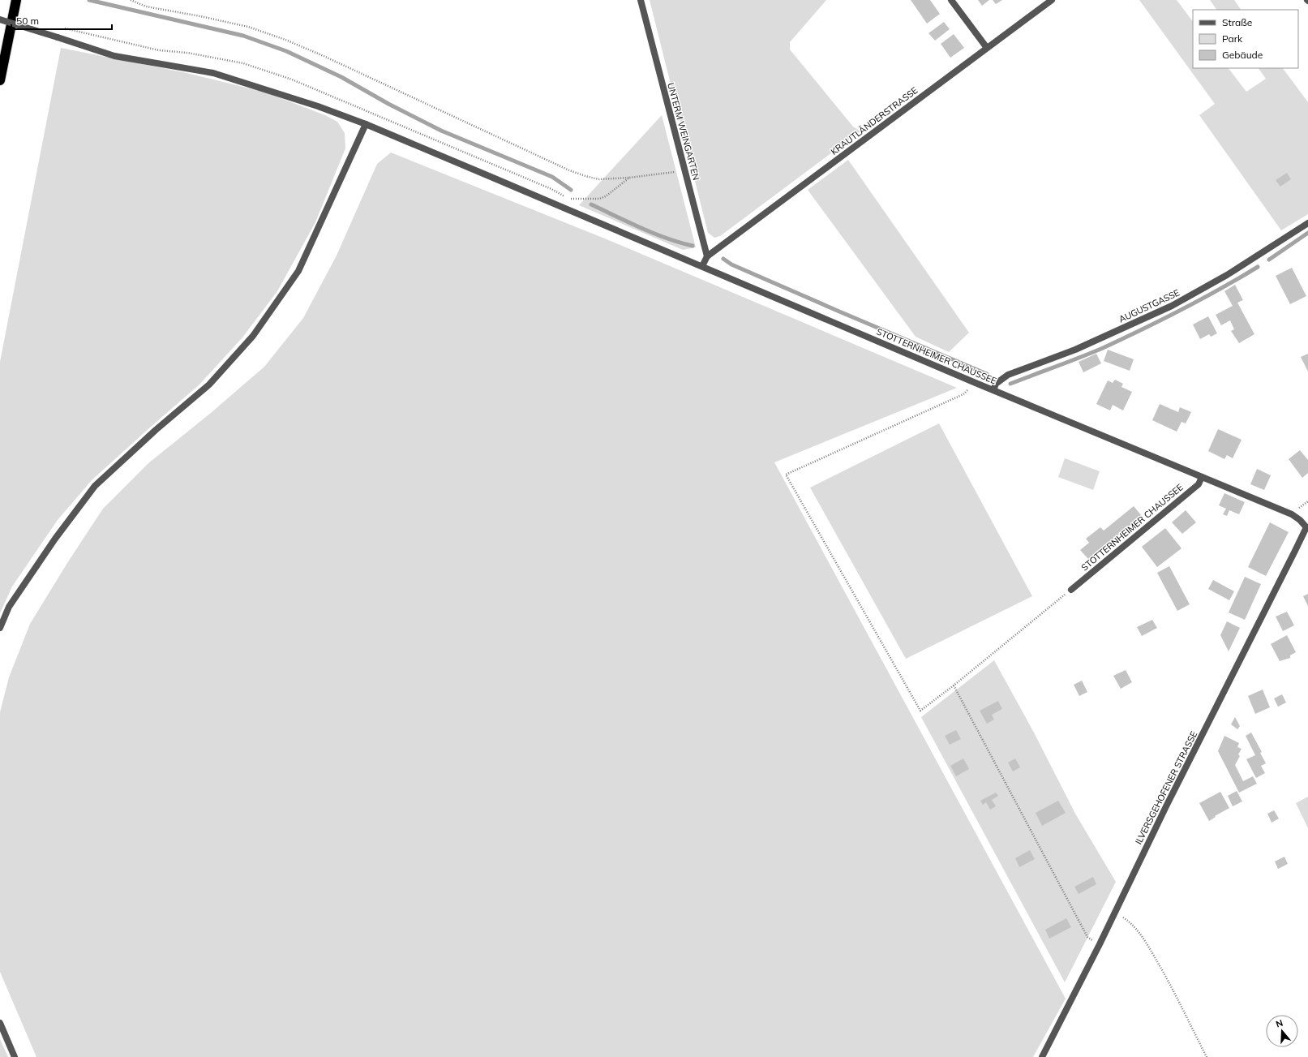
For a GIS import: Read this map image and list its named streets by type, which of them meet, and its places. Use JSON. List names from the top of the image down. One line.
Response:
{"streets":{"street":["KRAUTLÄNDERSTRASSE","UNTERM WEINGARTEN","AUGUSTGASSE","STOTTERNHEIMER CHAUSSEE","ILVERSGEHOFENER STRASSE"]},"crossings":[["KRAUTLÄNDERSTRASSE","UNTERM WEINGARTEN"],["AUGUSTGASSE","STOTTERNHEIMER CHAUSSEE"],["STOTTERNHEIMER CHAUSSEE","ILVERSGEHOFENER STRASSE"]],"legend":["Straße","Park","Gebäude"],"scale_bar":"50 m","north":"top"}
